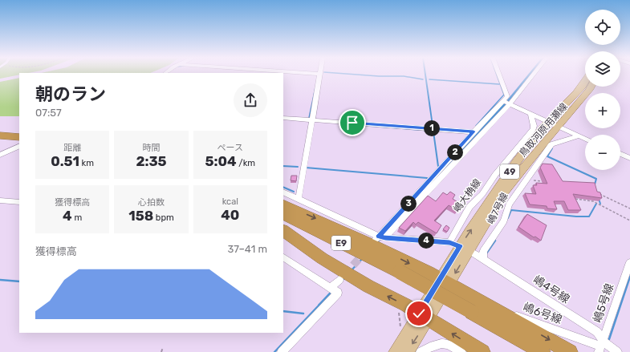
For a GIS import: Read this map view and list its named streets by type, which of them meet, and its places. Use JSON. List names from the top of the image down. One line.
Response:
{"streets":{"highway":["E9"],"main road":["鳥取河原用瀬線","49"],"street":["嶋大桷線","嶋7号線","嶋4号線","嶋5号線","嶋6号線"]},"crossings":[["鳥取河原用瀬線","嶋4号線"],["嶋7号線","嶋4号線"],["E9","嶋6号線"],["嶋4号線","嶋5号線"],["嶋4号線","嶋6号線"],["嶋5号線","嶋6号線"]],"page":{"map_buttons":["+","−"],"heading":["朝のラン","07:57"],"pins":["1","2","3","4"],"stats":[["距離","0.51 km"],["時間","2:35"],["ペース","5:04 /km"],["獲得標高","4 m"],["心拍数","158 bpm"],["kcal","40"]],"chart":["獲得標高","37–41 m"]}}
